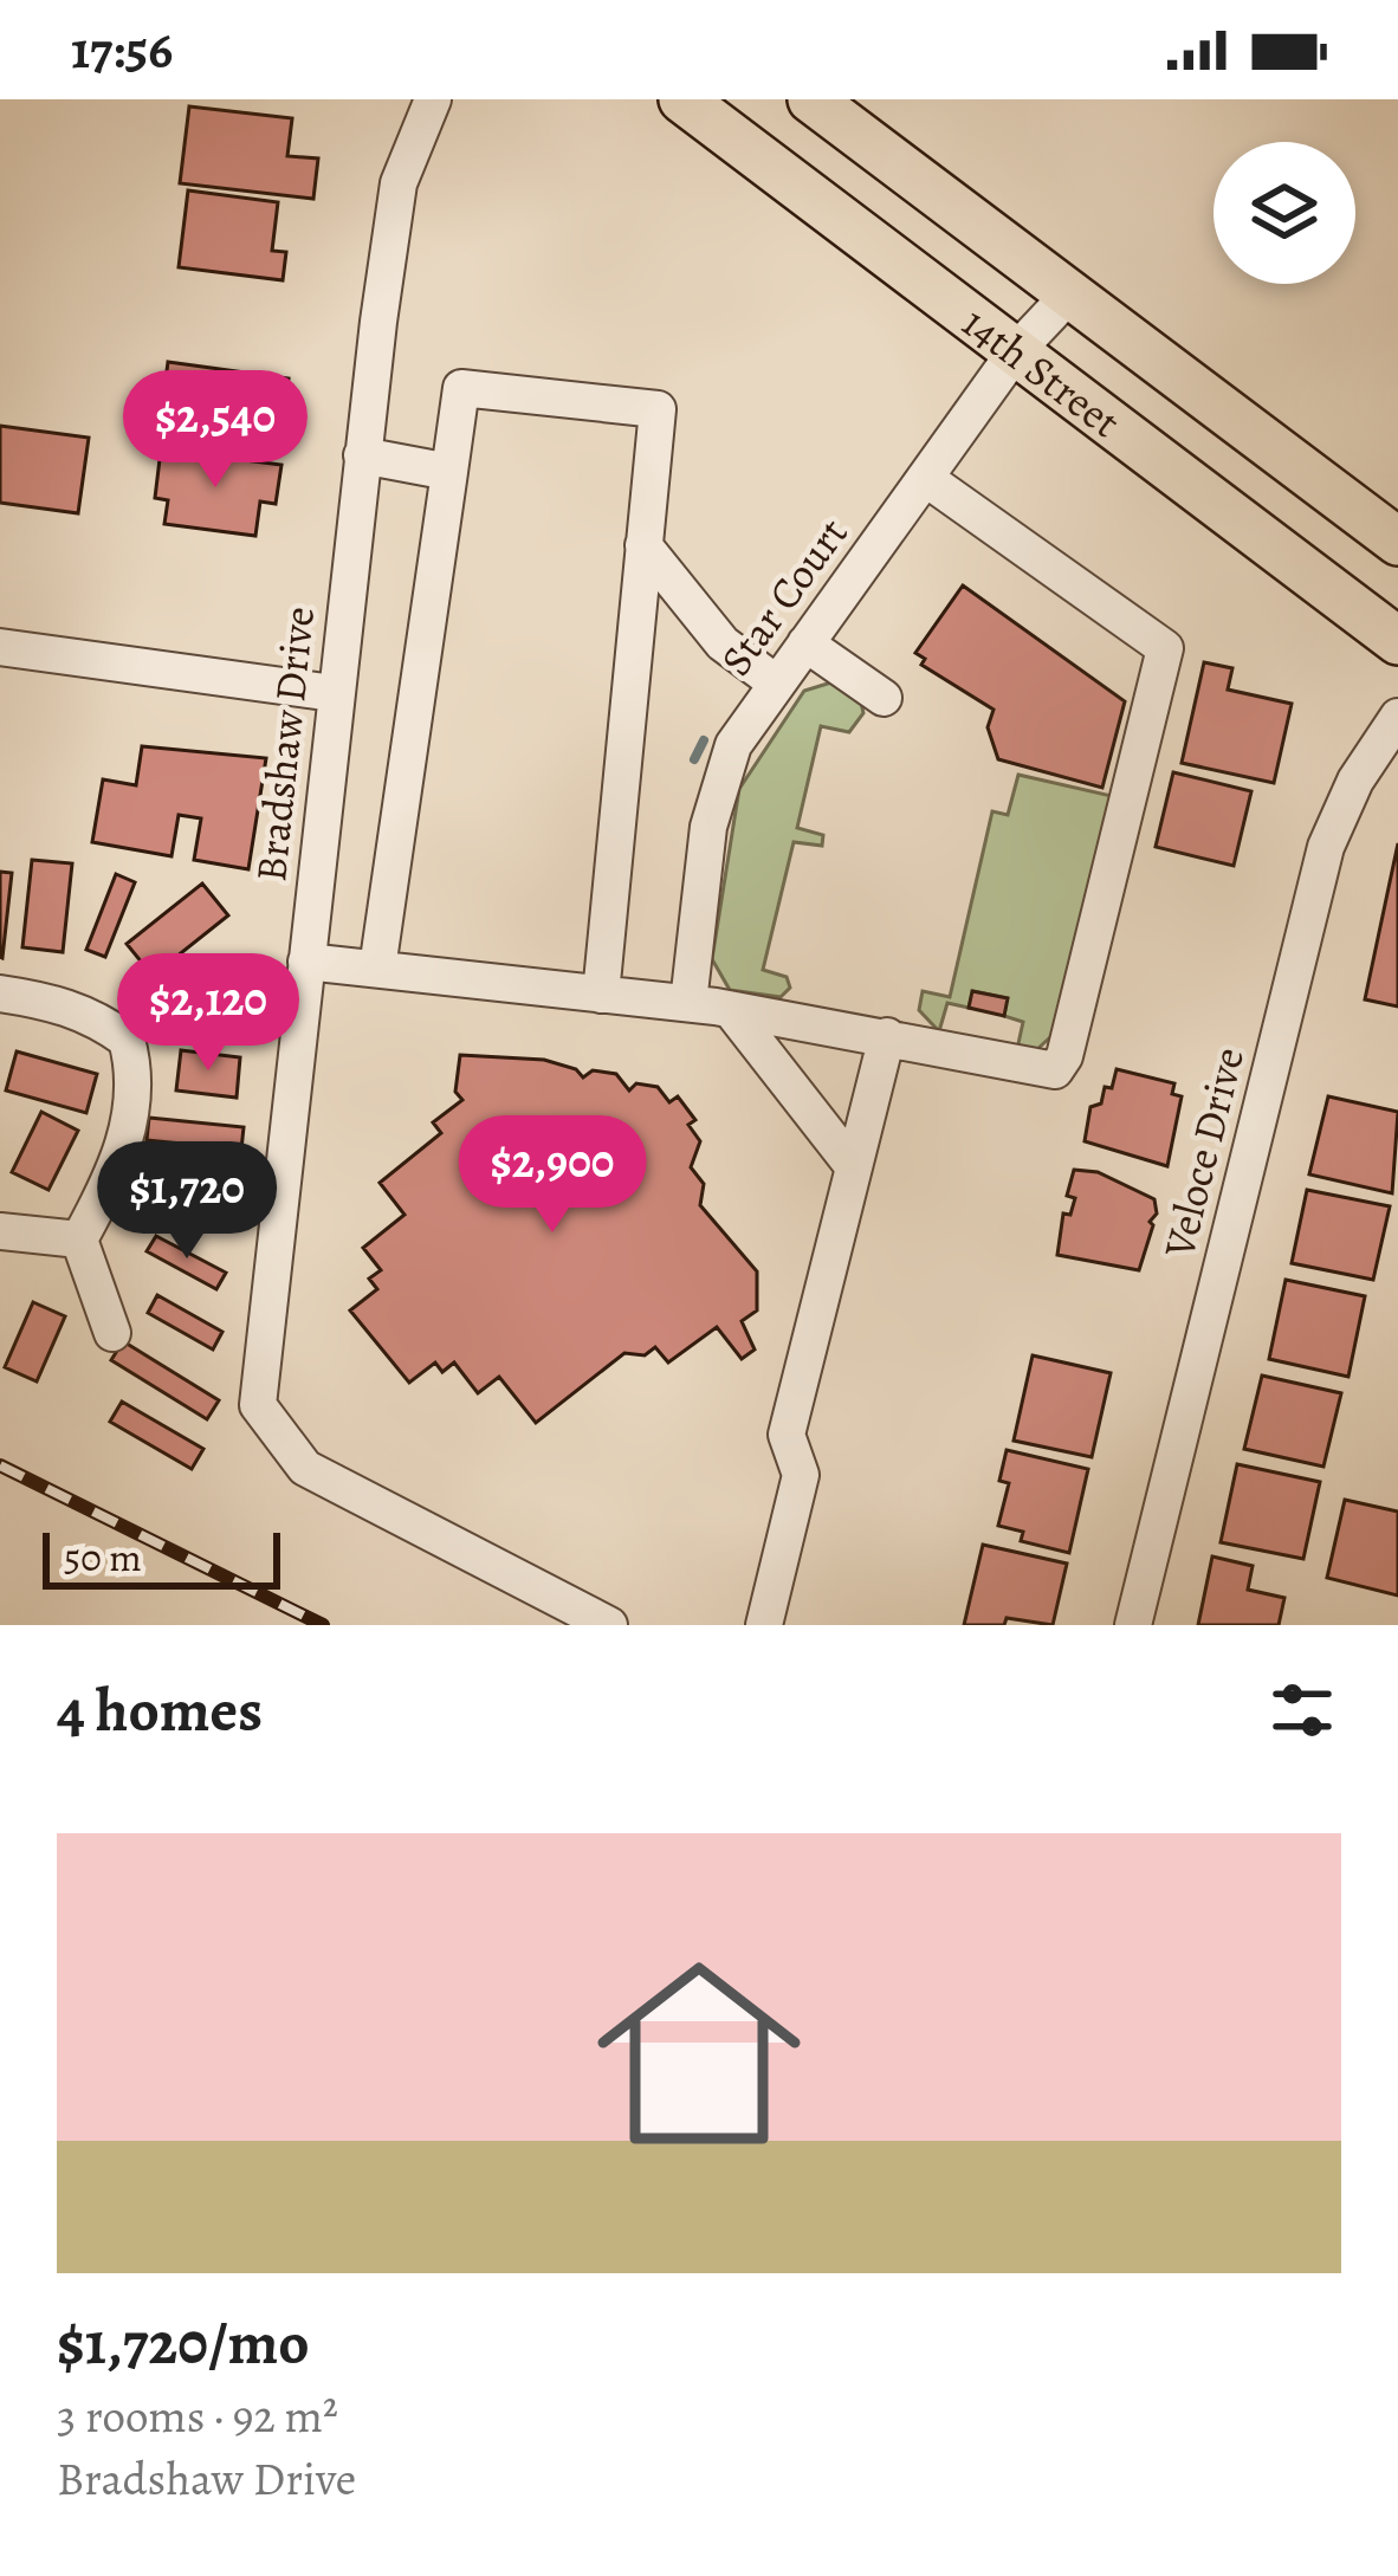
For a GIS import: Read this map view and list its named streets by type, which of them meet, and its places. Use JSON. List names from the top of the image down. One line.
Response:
{"streets":{"main road":["14th Street"],"street":["Star Court","Bradshaw Drive","Veloce Drive"]},"crossings":[["14th Street","Star Court"]],"scale_bar":"50 m","page":{"status":"17:56","price":["$2,540","$2,120","$2,900","$1,720"],"scale":"50 m","heading":"4 homes","list":[{"name":"$1,720/mo","note":"3 rooms · 92 m² · Bradshaw Drive"}]}}
